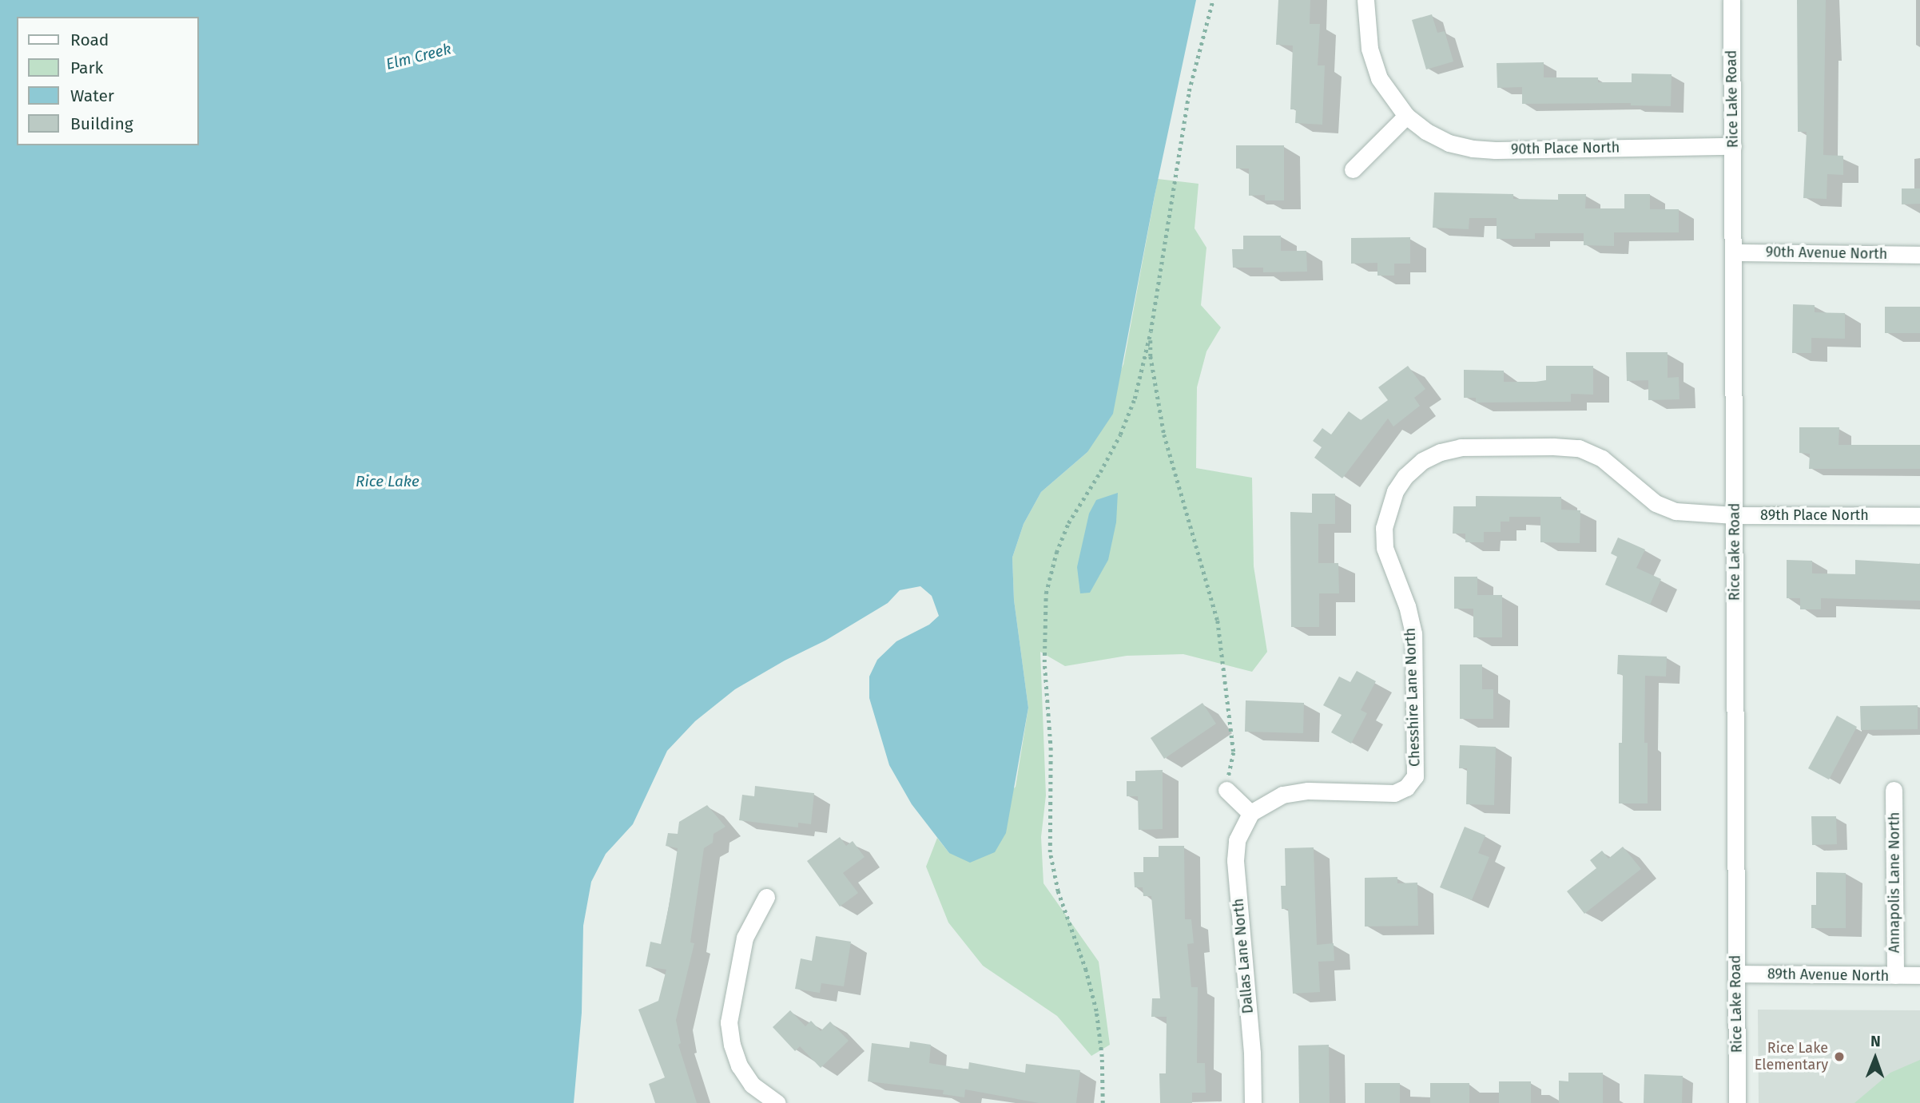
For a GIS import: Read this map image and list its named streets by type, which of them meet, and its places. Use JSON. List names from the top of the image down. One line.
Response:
{"streets":{"street":["Rice Lake Road","90th Place North","90th Avenue North","89th Place North","Chesshire Lane North","Annapolis Lane North","Dallas Lane North","89th Avenue North"]},"crossings":[["Rice Lake Road","90th Place North"],["Rice Lake Road","90th Avenue North"],["Rice Lake Road","89th Place North"],["Rice Lake Road","89th Avenue North"],["89th Place North","Chesshire Lane North"],["Chesshire Lane North","Dallas Lane North"],["Annapolis Lane North","89th Avenue North"]],"water":["Elm Creek","Rice Lake"],"places":["Rice Lake Elementary"],"legend":["Road","Park","Water","Building"],"north":"top"}
